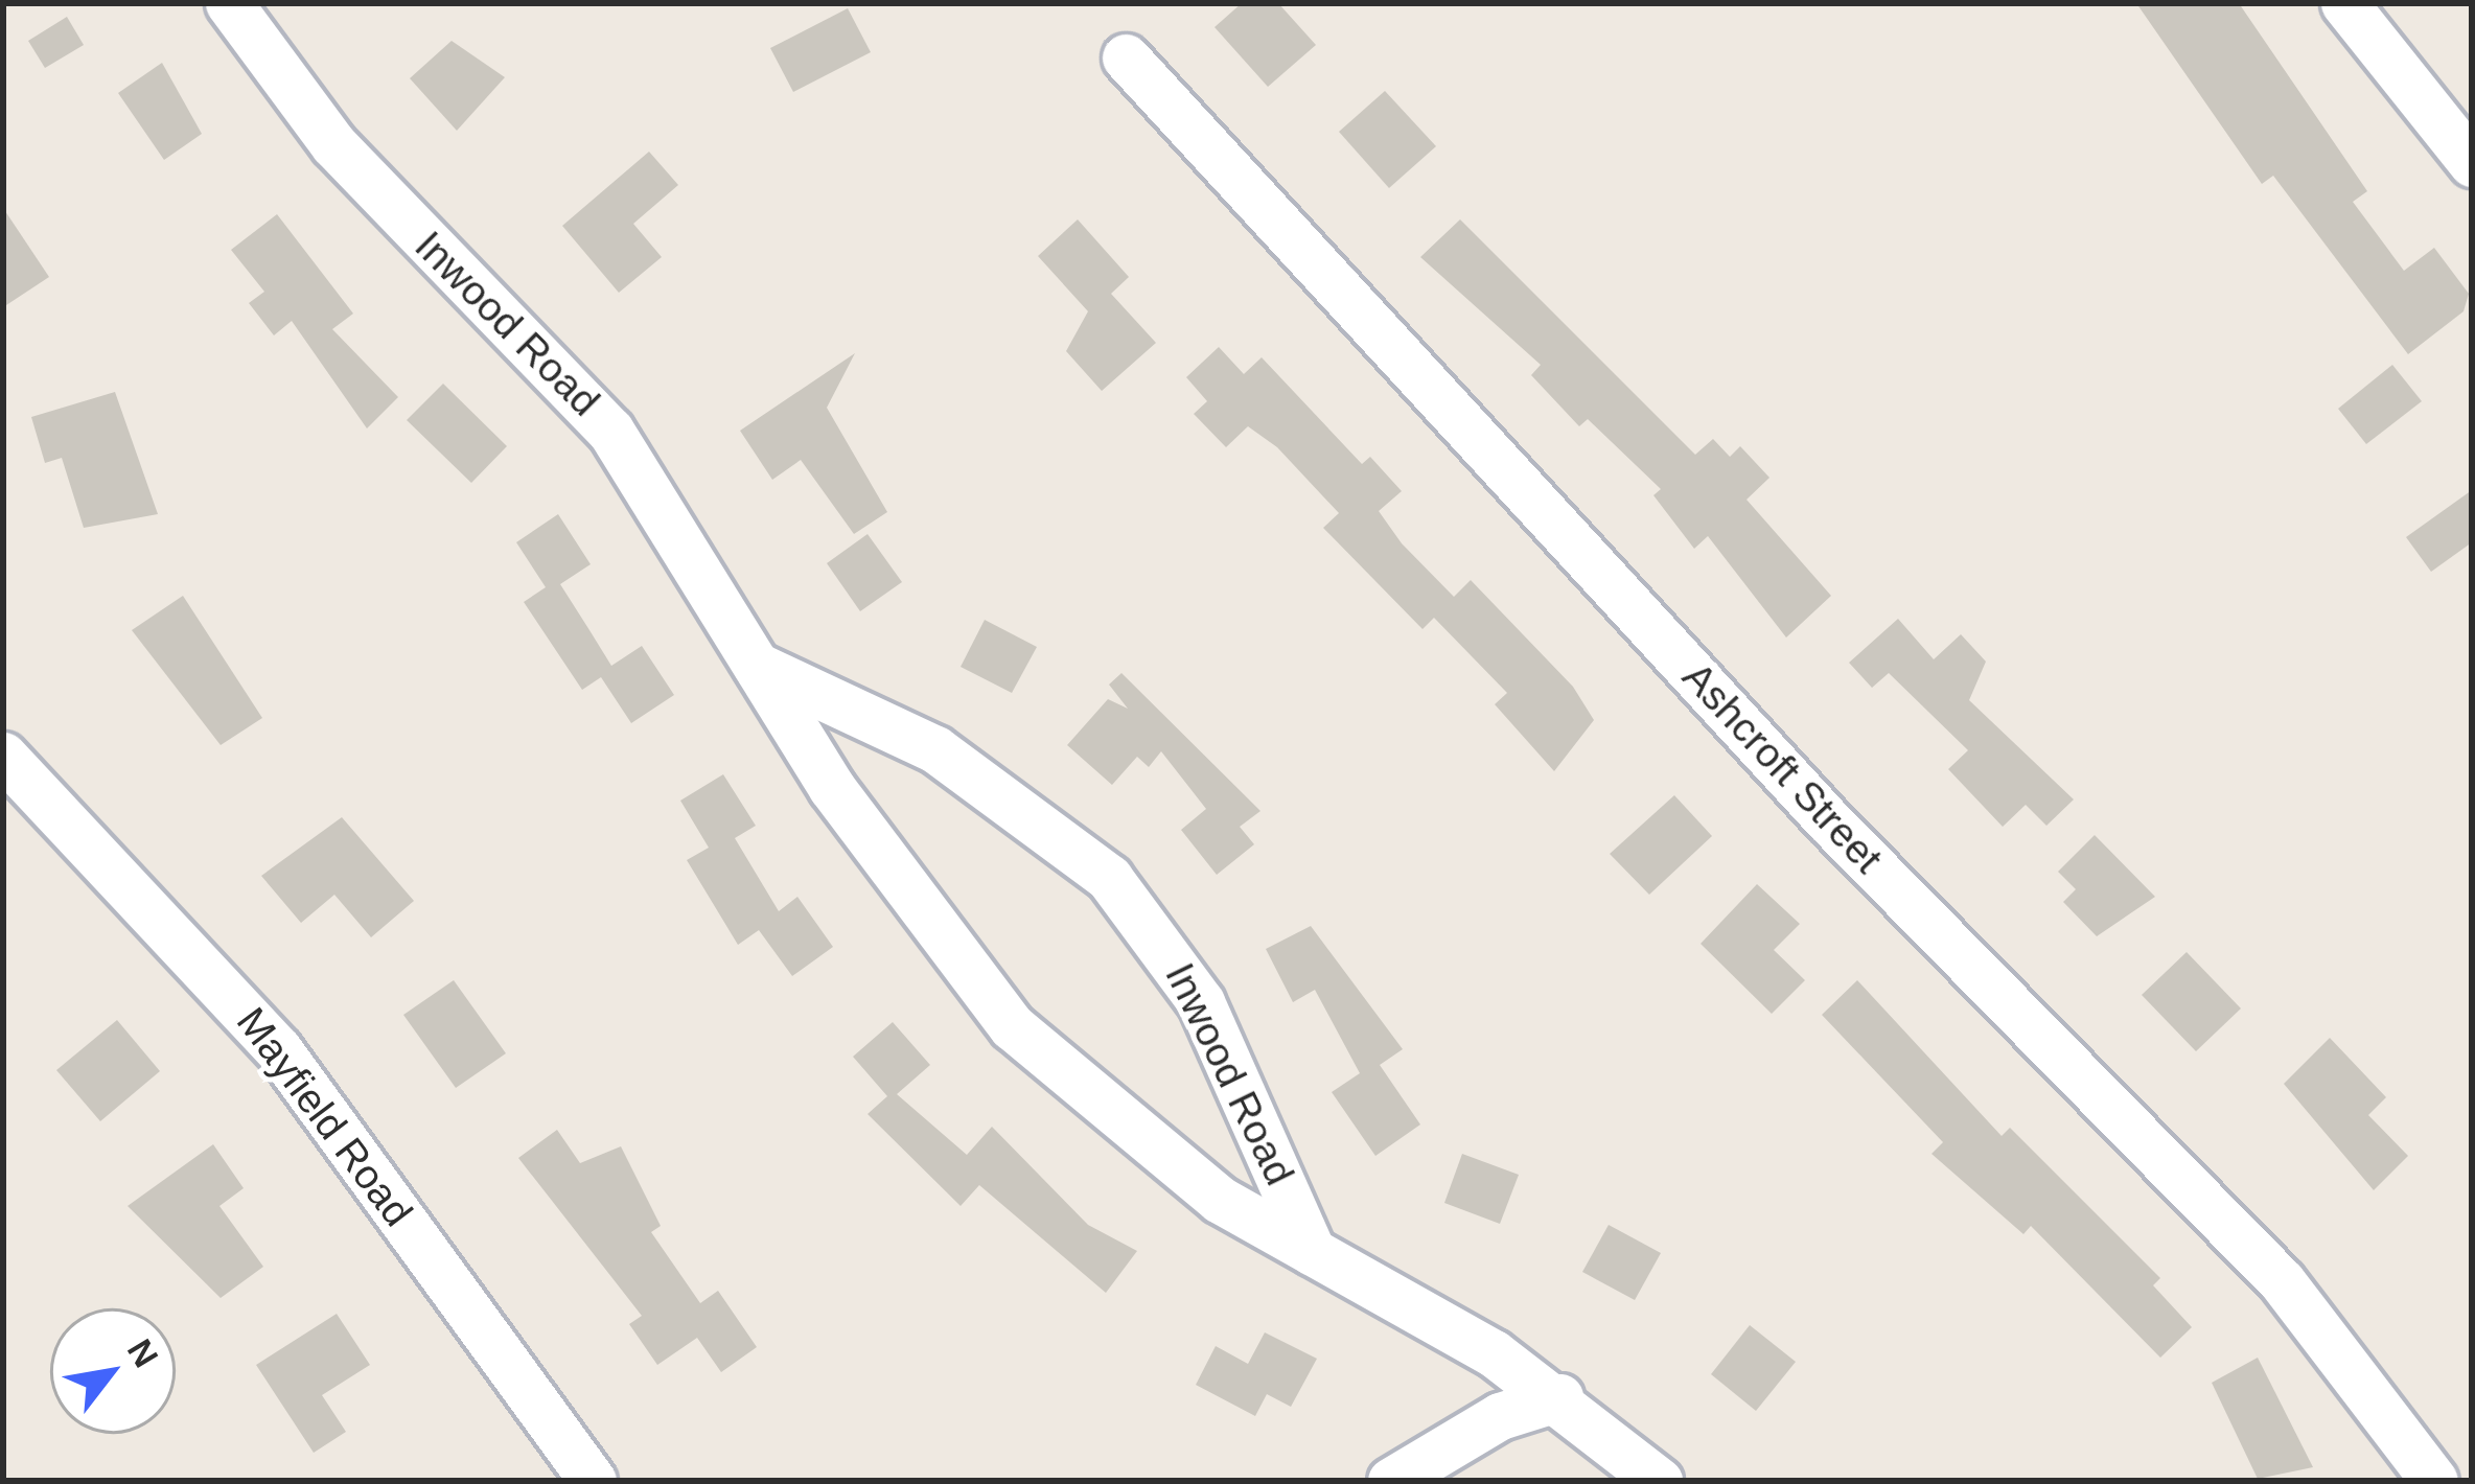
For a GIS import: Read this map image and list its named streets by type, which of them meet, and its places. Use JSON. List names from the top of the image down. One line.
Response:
{"streets":{"street":["Inwood Road","Ashcroft Street","Mayfield Road"]},"north":"top right"}
